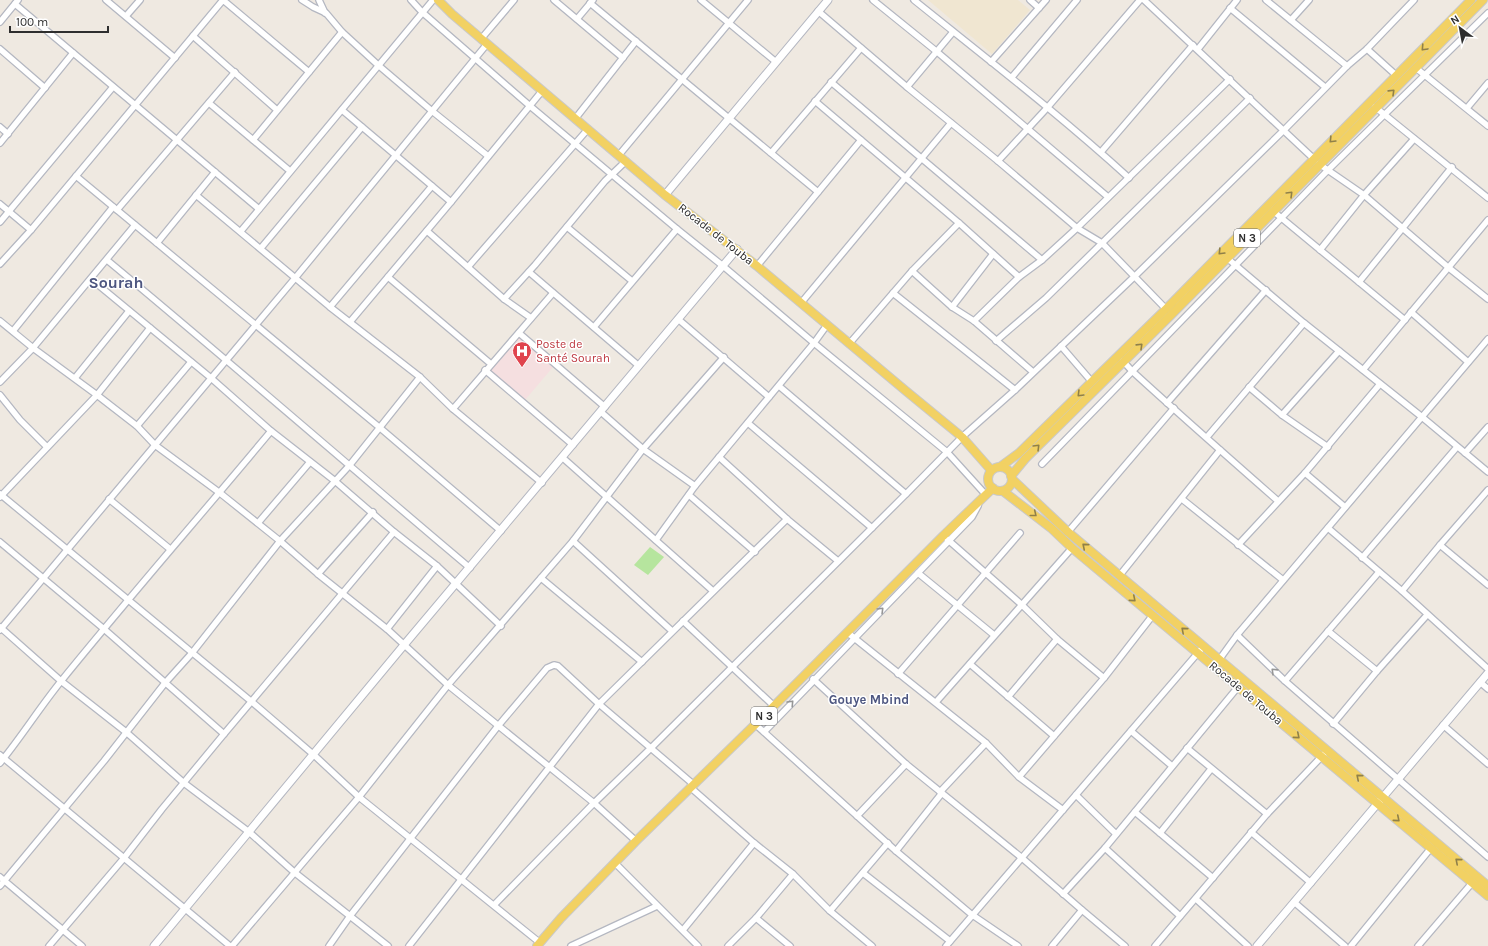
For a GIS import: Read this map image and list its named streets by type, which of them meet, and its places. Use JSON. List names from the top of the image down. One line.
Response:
{"streets":{"main road":["Rocade de Touba","N 3"]},"crossings":[["Rocade de Touba","N 3"]],"districts":["Sourah","Gouye Mbind"],"places":{"hospital":["Poste de Santé Sourah"]},"scale_bar":"100 m","north":"top left"}
